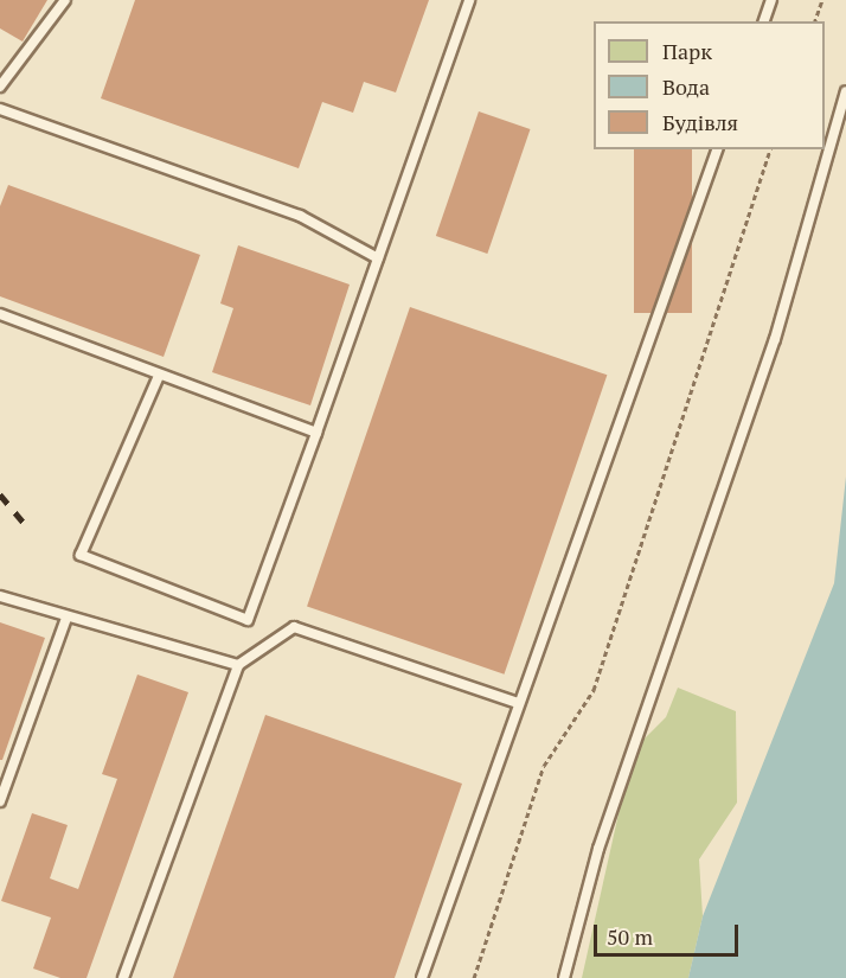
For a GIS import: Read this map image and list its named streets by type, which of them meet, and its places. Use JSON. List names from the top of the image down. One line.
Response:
{"legend":["Парк","Вода","Будівля"],"scale_bar":"50 m"}
